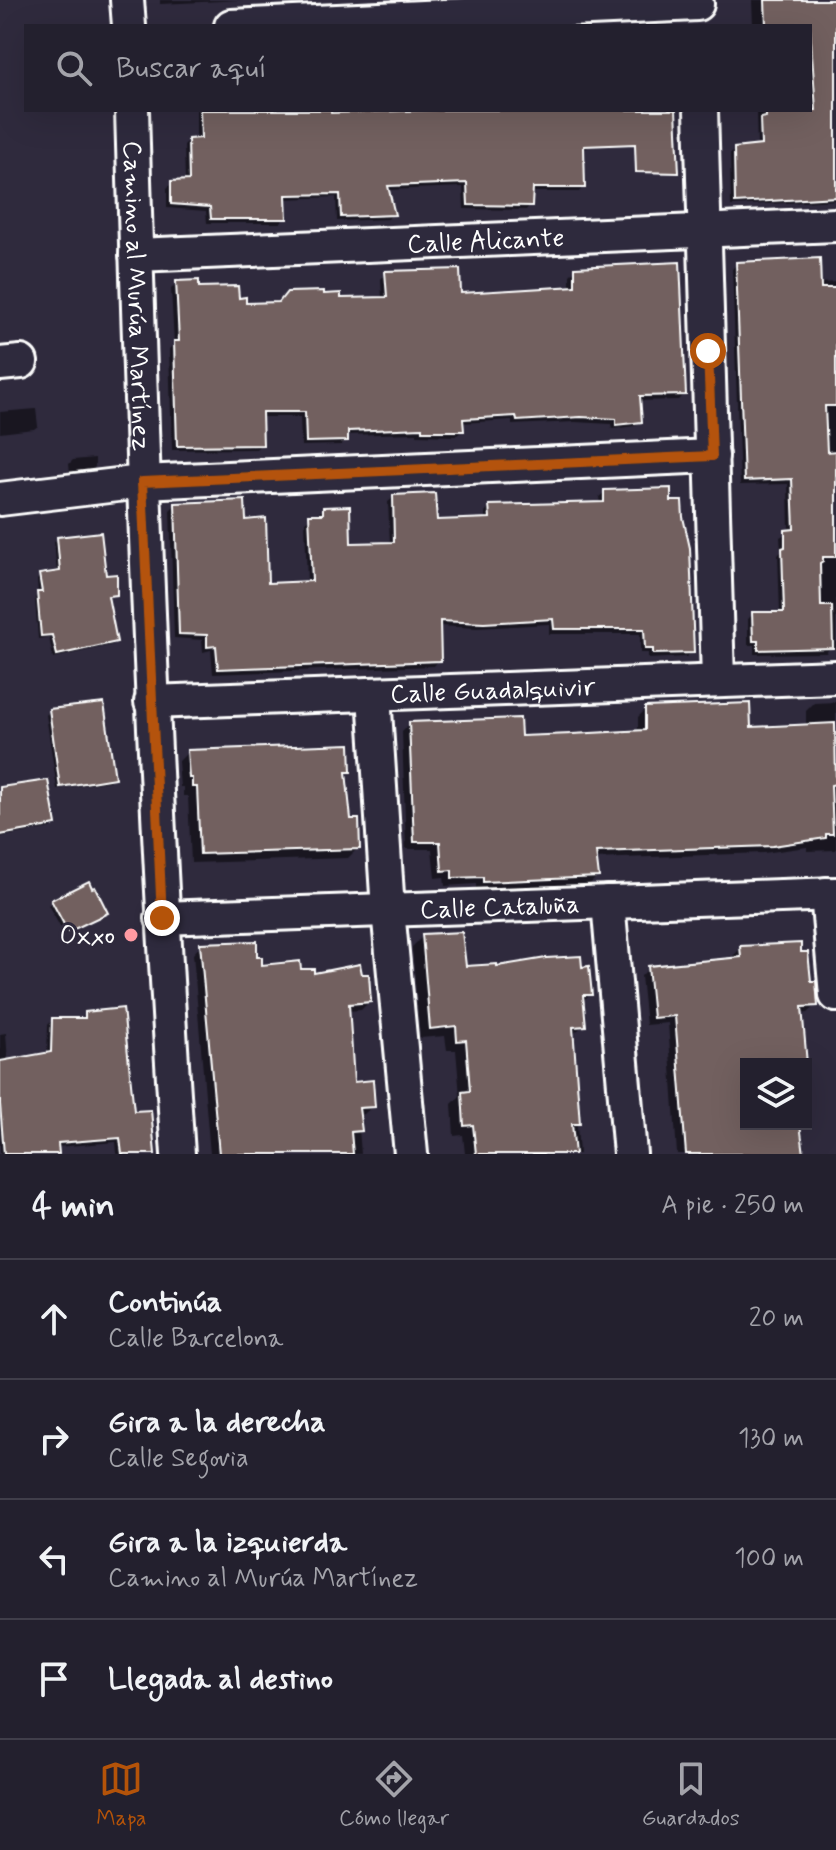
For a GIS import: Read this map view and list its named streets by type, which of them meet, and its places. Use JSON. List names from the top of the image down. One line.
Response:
{"streets":{"street":["Calle Alicante","Camino al Murúa Martínez","Calle Guadalquivir","Calle Cataluña"]},"crossings":[["Calle Alicante","Camino al Murúa Martínez"],["Camino al Murúa Martínez","Calle Guadalquivir"],["Camino al Murúa Martínez","Calle Cataluña"]],"places":["Oxxo"],"page":{"search":"Buscar aquí","heading":["4 min","A pie · 250 m"],"list":[["Continúa","Calle Barcelona","20 m"],["Gira a la derecha","Calle Segovia","130 m"],["Gira a la izquierda","Camino al Murúa Martínez","100 m"],"Llegada al destino"],"nav":["Mapa","Cómo llegar","Guardados"]}}
